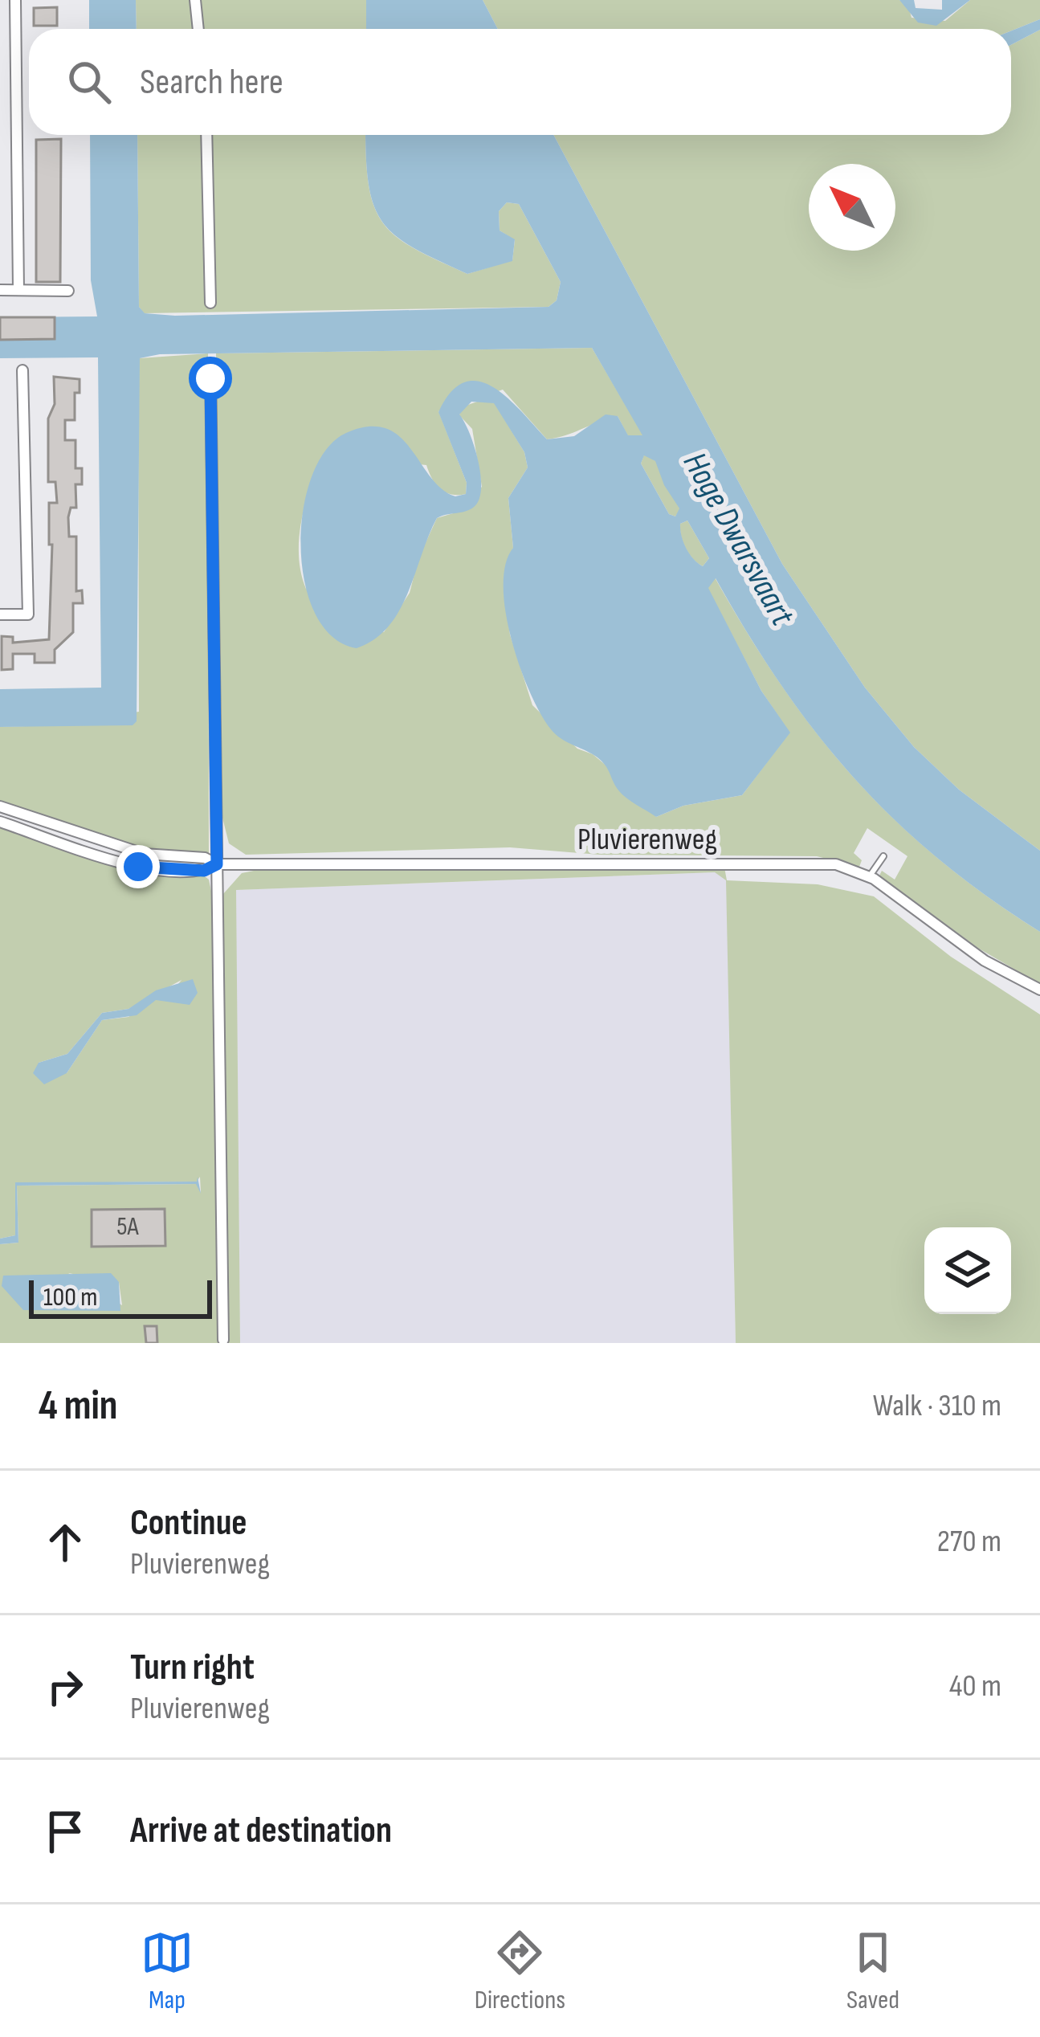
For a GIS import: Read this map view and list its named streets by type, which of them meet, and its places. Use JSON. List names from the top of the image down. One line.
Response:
{"streets":{"street":["Pluvierenweg"]},"water":["Hoge Dwarsvaart"],"house_numbers":["5A"],"scale_bar":"100 m","north":"top left","page":{"search":"Search here","scale":"100 m","heading":["4 min","Walk · 310 m"],"list":[["Continue","Pluvierenweg","270 m"],["Turn right","Pluvierenweg","40 m"],"Arrive at destination"],"nav":["Map","Directions","Saved"]}}
